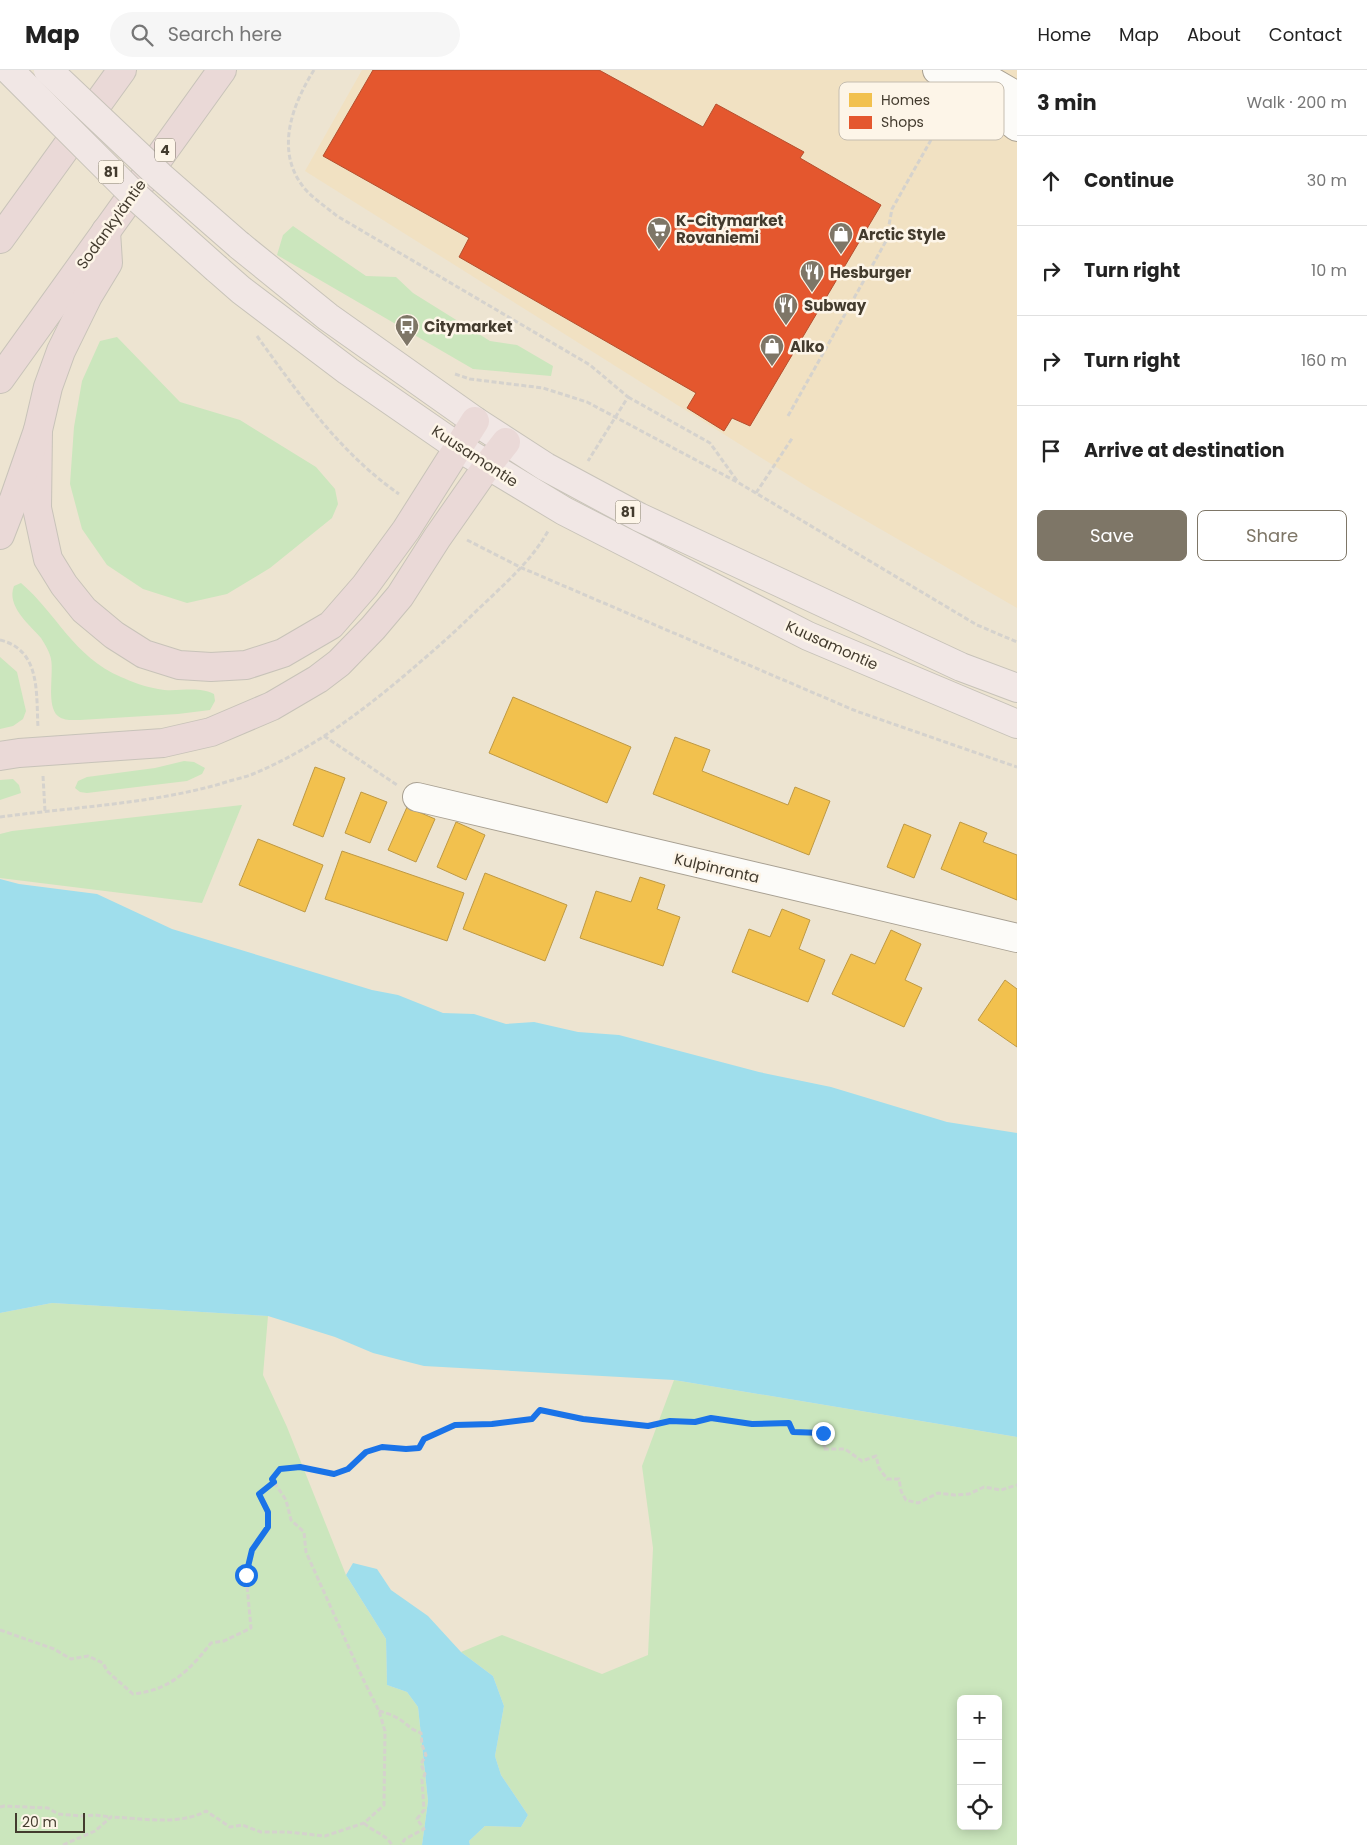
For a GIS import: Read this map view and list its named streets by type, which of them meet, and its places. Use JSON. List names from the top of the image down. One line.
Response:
{"streets":{"highway":["4","Sodankyläntie"],"main road":["81","Kuusamontie"],"street":["Kulpinranta"]},"places":{"supermarket":["K-Citymarket Rovaniemi"],"shop":["Arctic Style","Alko"],"restaurant":["Hesburger","Subway"],"bus stop":["Citymarket"]},"legend":["Homes","Shops"],"scale_bar":"20 m","page":{"header":"Map","search":"Search here","nav":["Home","Map","About","Contact"],"heading":["3 min","Walk · 200 m"],"list":[["Continue","30 m"],["Turn right","10 m"],["Turn right","160 m"],"Arrive at destination"],"buttons":["Save","Share"],"map_buttons":["+","−"],"scale":"20 m"}}
